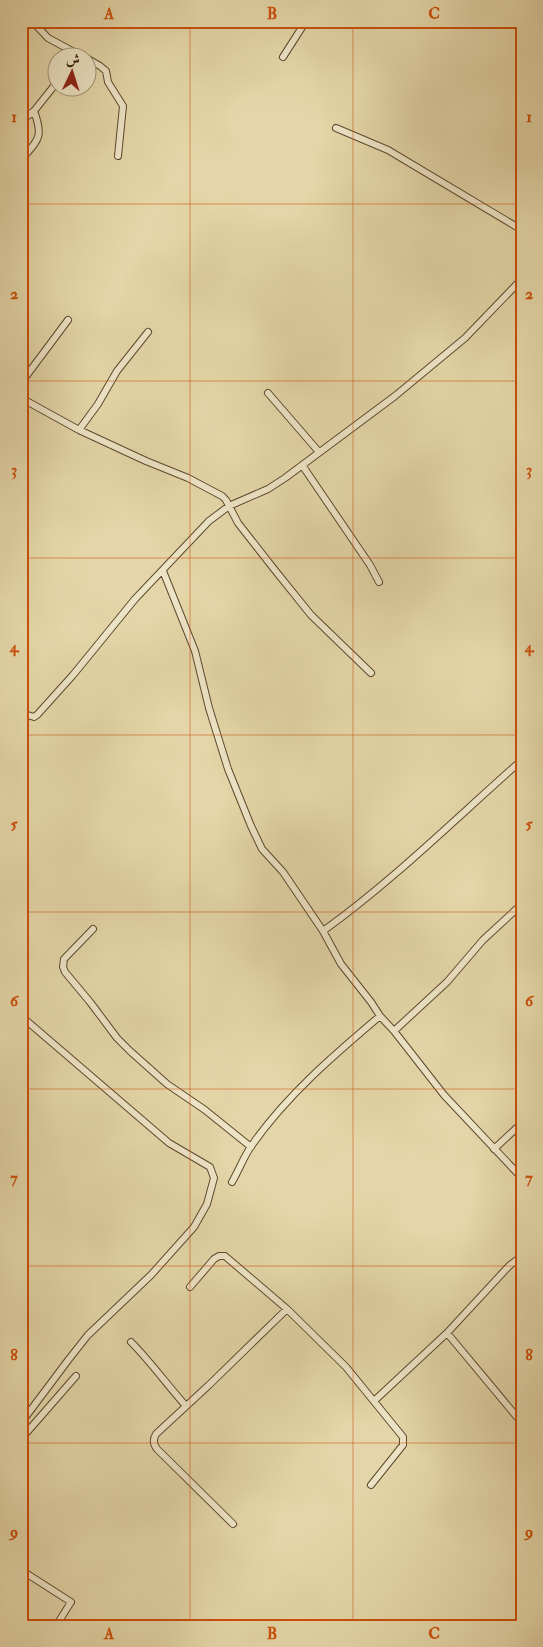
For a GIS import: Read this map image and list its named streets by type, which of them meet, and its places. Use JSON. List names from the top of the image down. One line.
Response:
{"north":"top","grid":{"columns":["A","B","C"],"rows":["1","2","3","4","5","6","7","8","9"]}}
